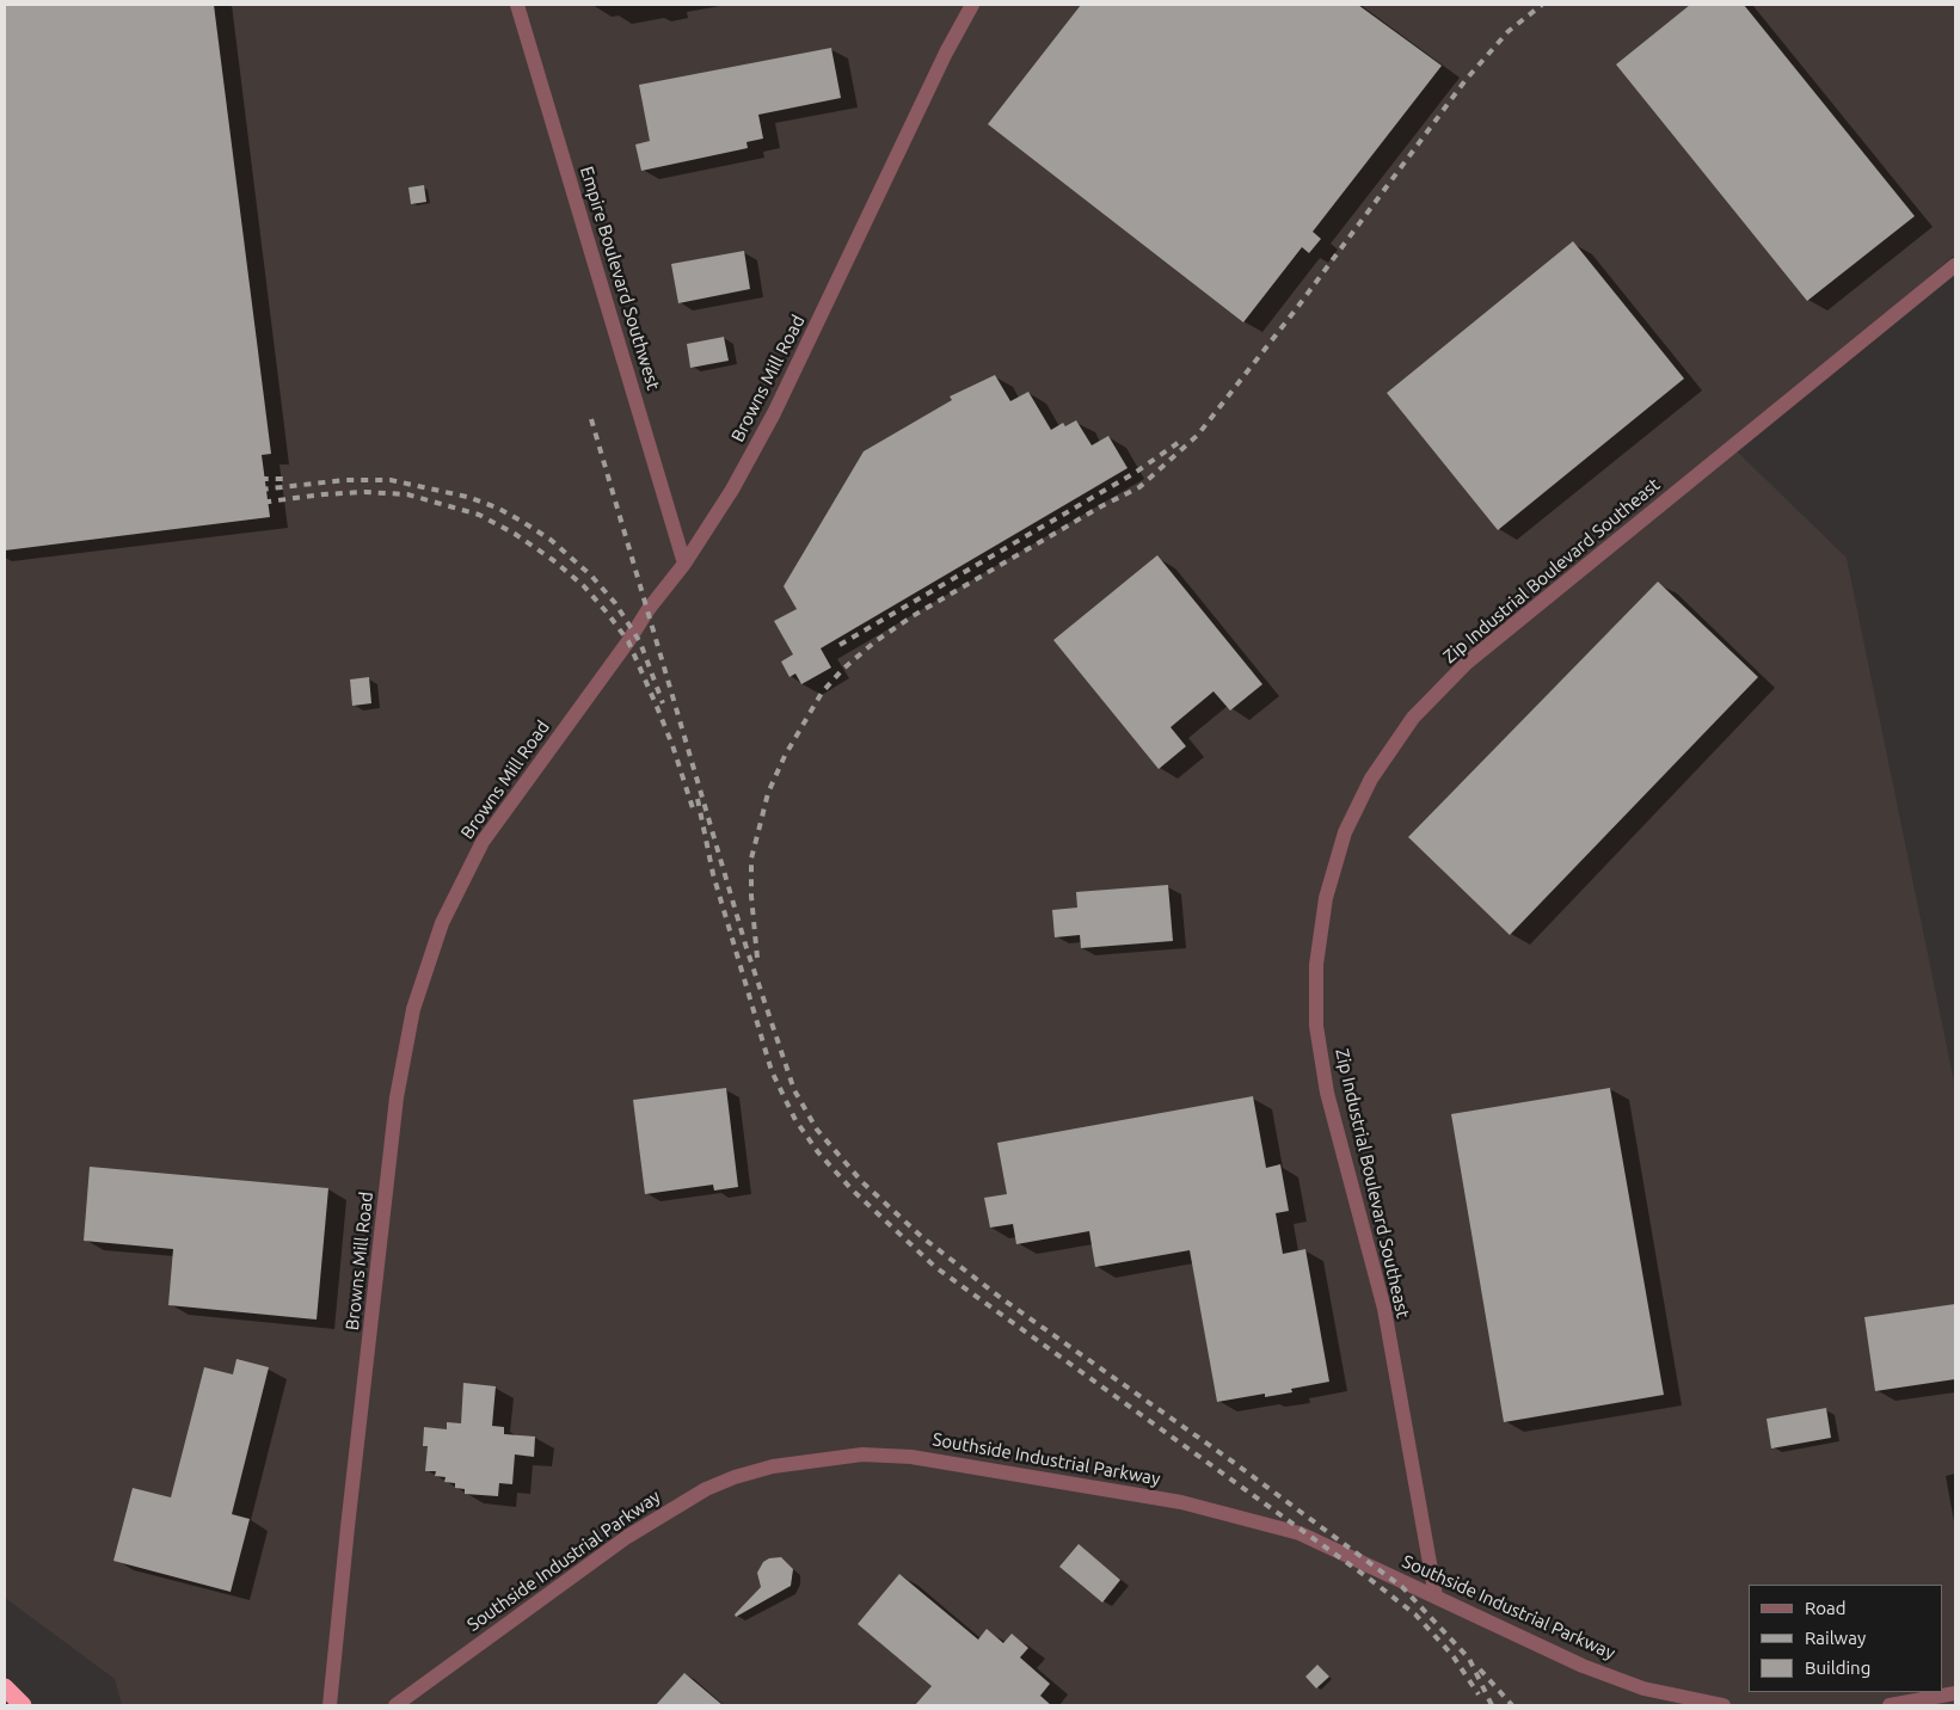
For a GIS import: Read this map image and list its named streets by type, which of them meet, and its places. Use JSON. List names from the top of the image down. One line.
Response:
{"streets":{"street":["Empire Boulevard Southwest","Browns Mill Road","Zip Industrial Boulevard Southeast","Southside Industrial Parkway"]},"crossings":[["Empire Boulevard Southwest","Browns Mill Road"],["Zip Industrial Boulevard Southeast","Southside Industrial Parkway"]],"legend":["Road","Railway","Building"]}
